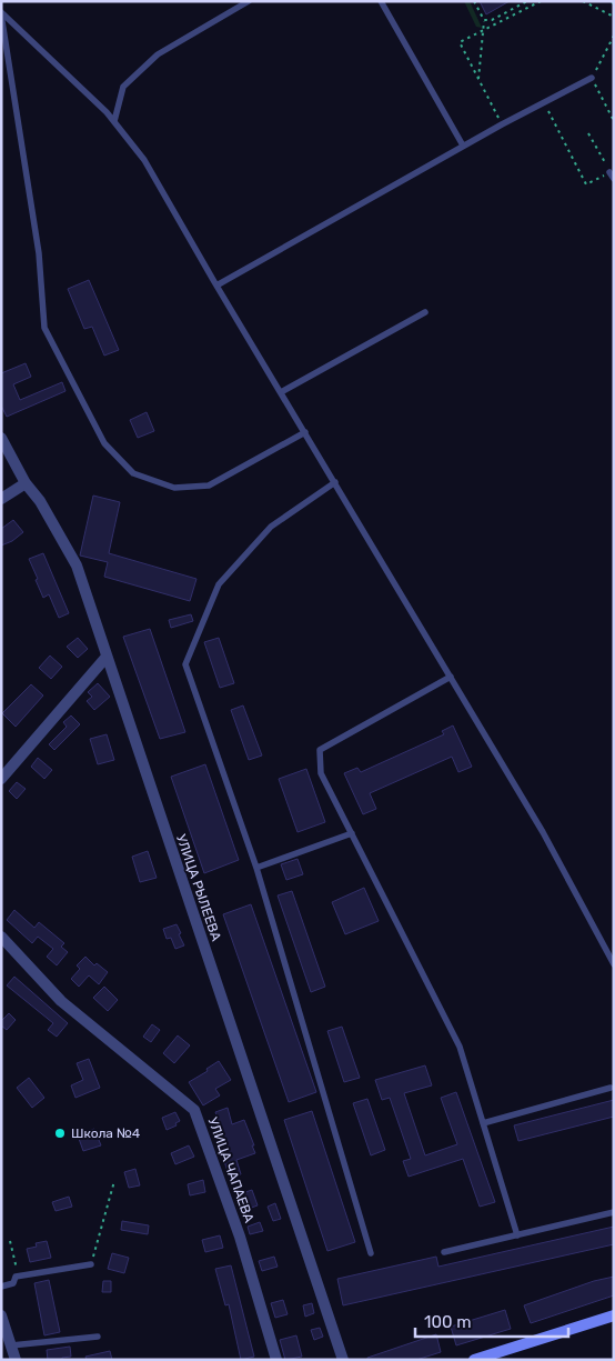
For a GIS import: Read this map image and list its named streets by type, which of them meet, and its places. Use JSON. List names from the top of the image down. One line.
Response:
{"streets":{"street":["УЛИЦА РЫЛЕЕВА","УЛИЦА ЧАПАЕВА"]},"places":["Школа №4"],"scale_bar":"100 m"}
